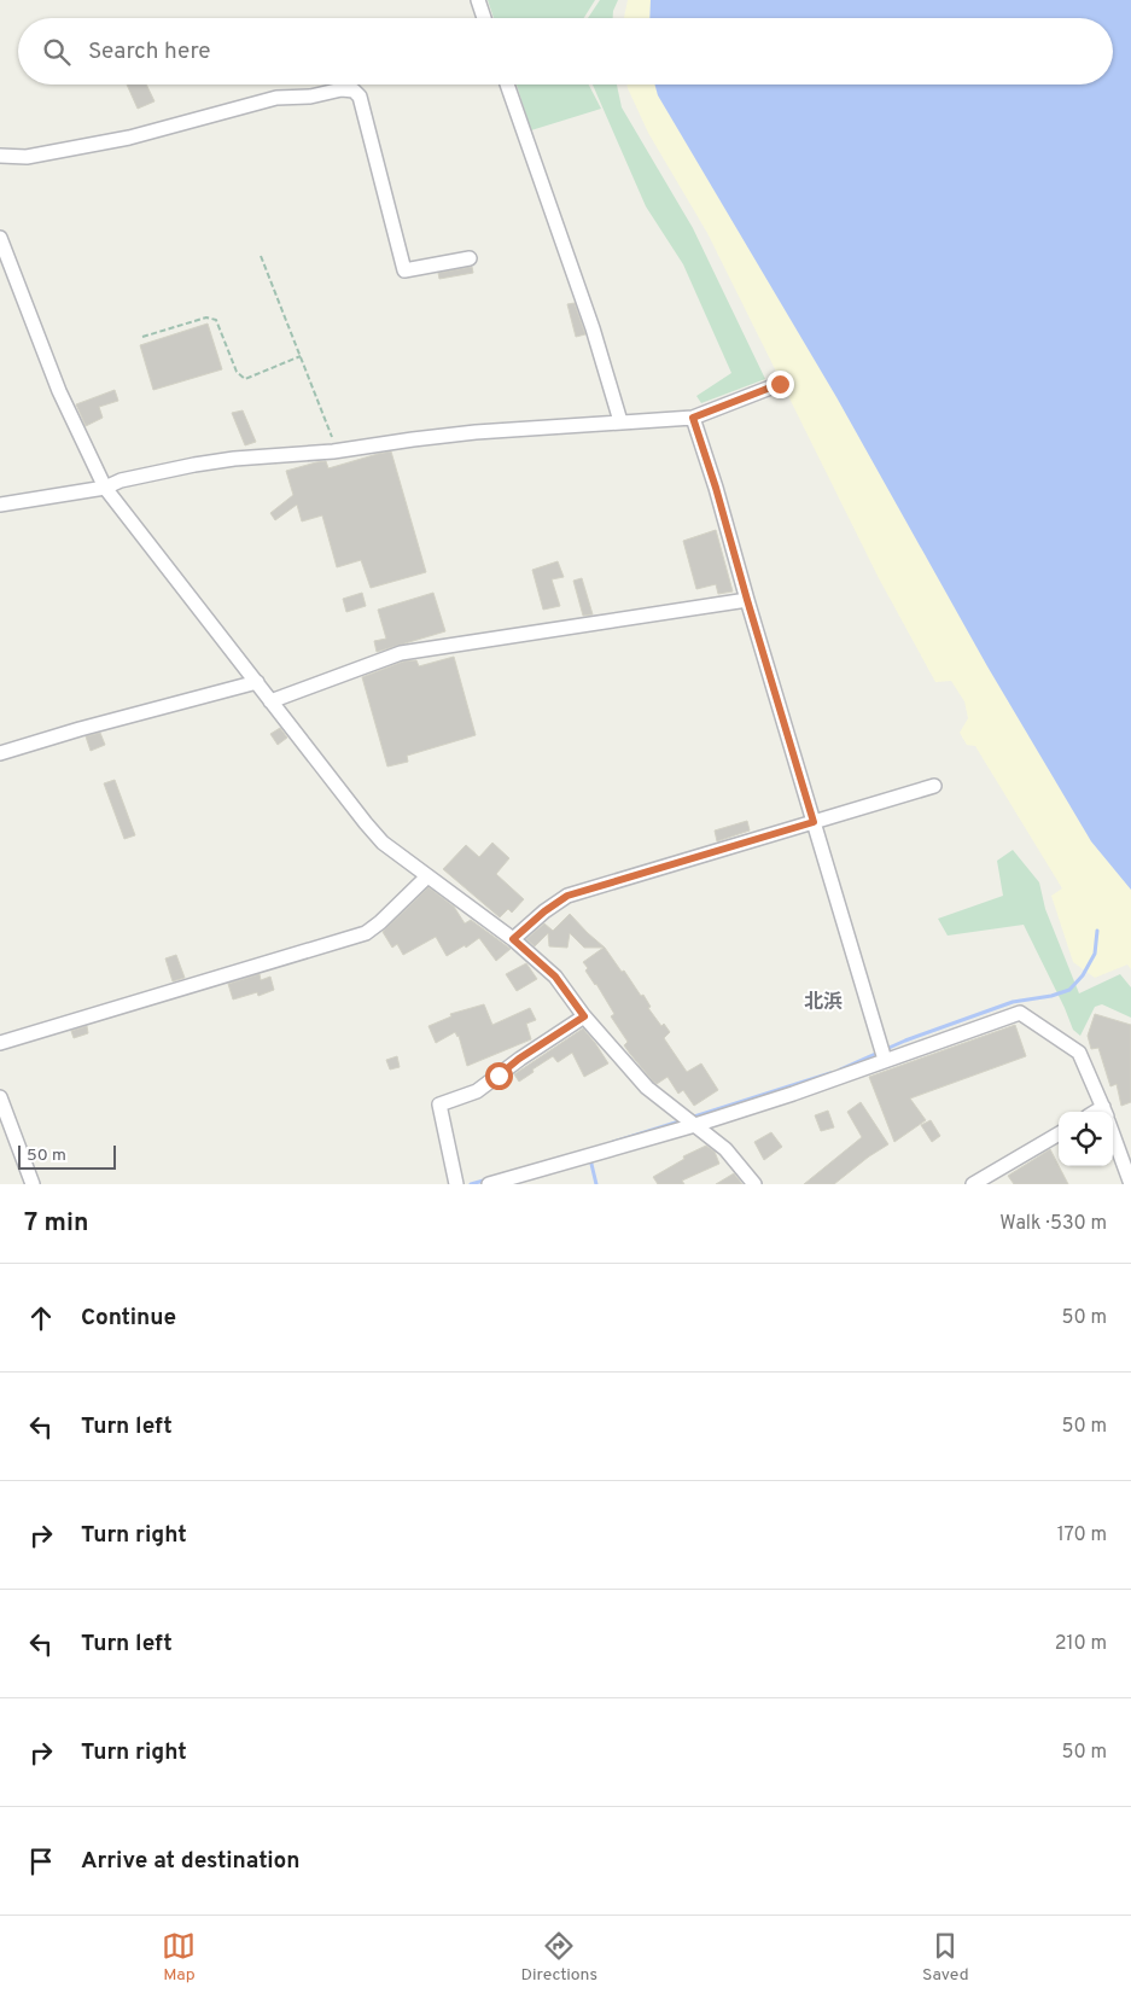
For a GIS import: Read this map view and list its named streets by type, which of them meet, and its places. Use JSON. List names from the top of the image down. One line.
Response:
{"districts":["北浜"],"scale_bar":"50 m","page":{"search":"Search here","scale":"50 m","heading":["7 min","Walk · 530 m"],"list":[["Continue","50 m"],["Turn left","50 m"],["Turn right","170 m"],["Turn left","210 m"],["Turn right","50 m"],"Arrive at destination"],"nav":["Map","Directions","Saved"]}}
